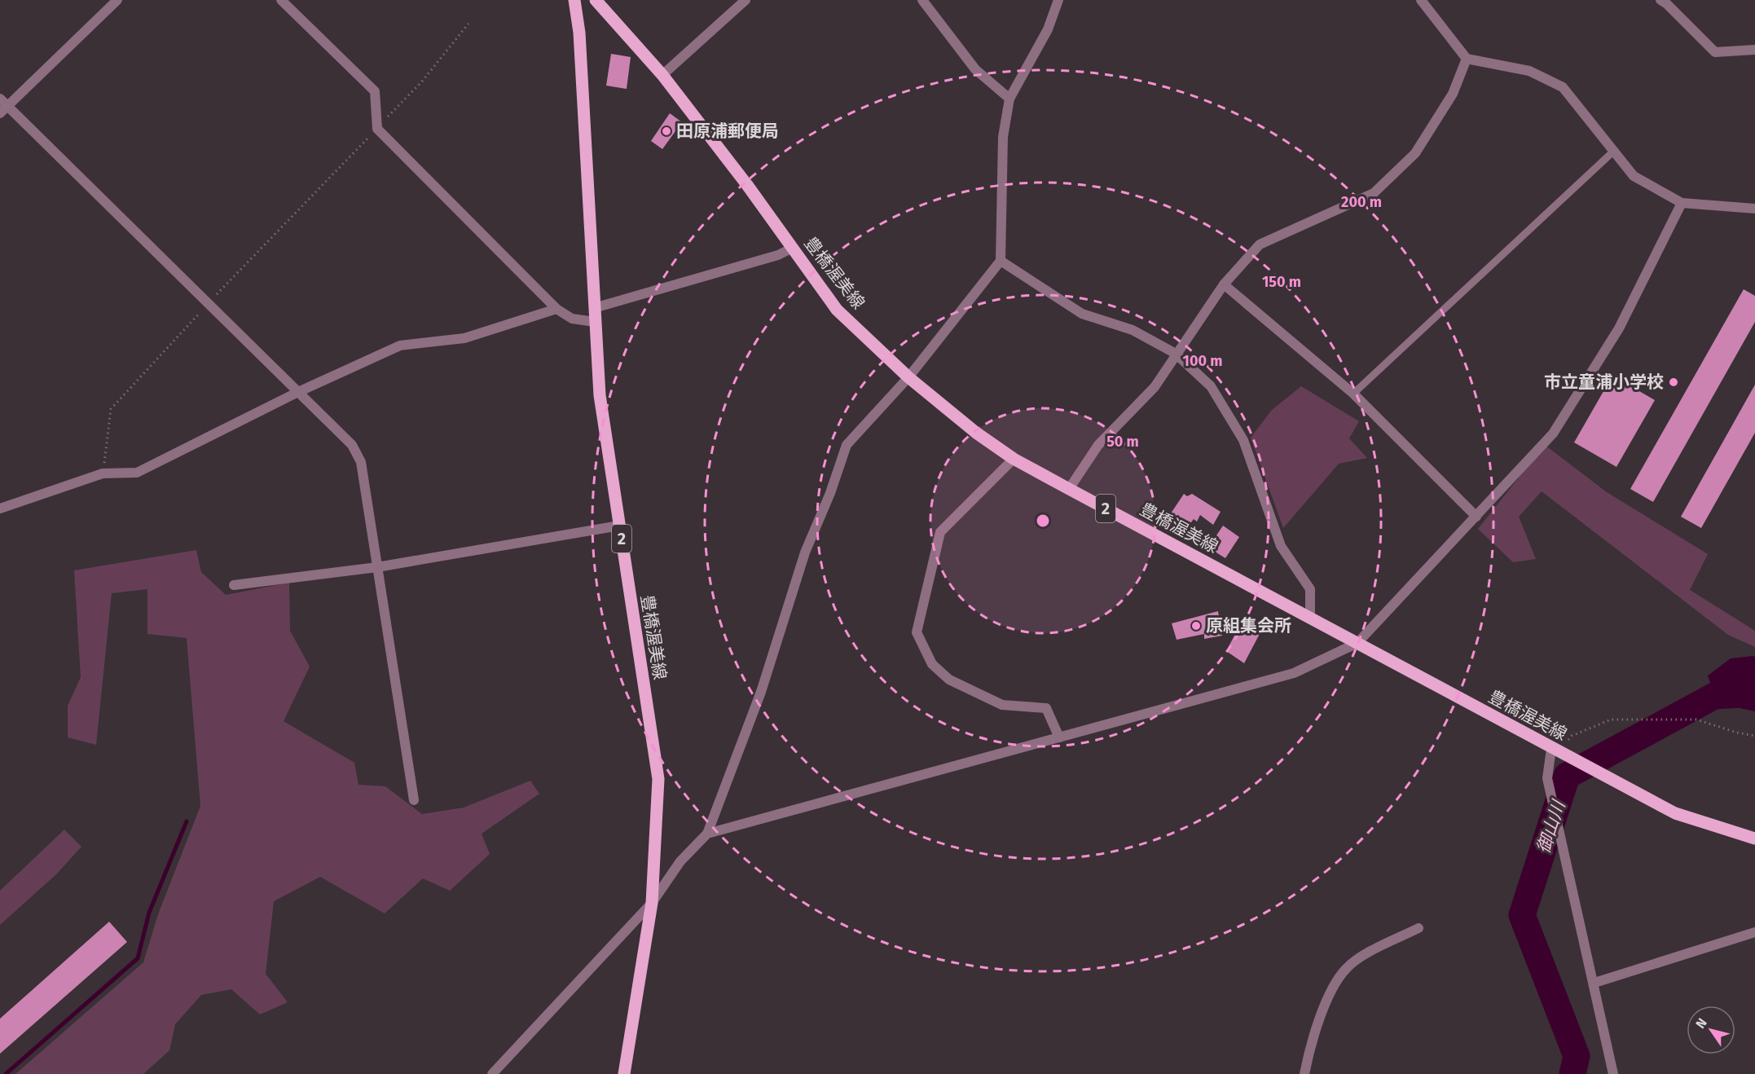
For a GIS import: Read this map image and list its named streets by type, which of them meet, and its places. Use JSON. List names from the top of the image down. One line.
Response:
{"streets":{"main road":["豊橋渥美線","2"]},"water":["御山川"],"places":["田原浦郵便局","市立童浦小学校","原組集会所"],"north":"top left","rings":["200 m","150 m","100 m","50 m"]}
